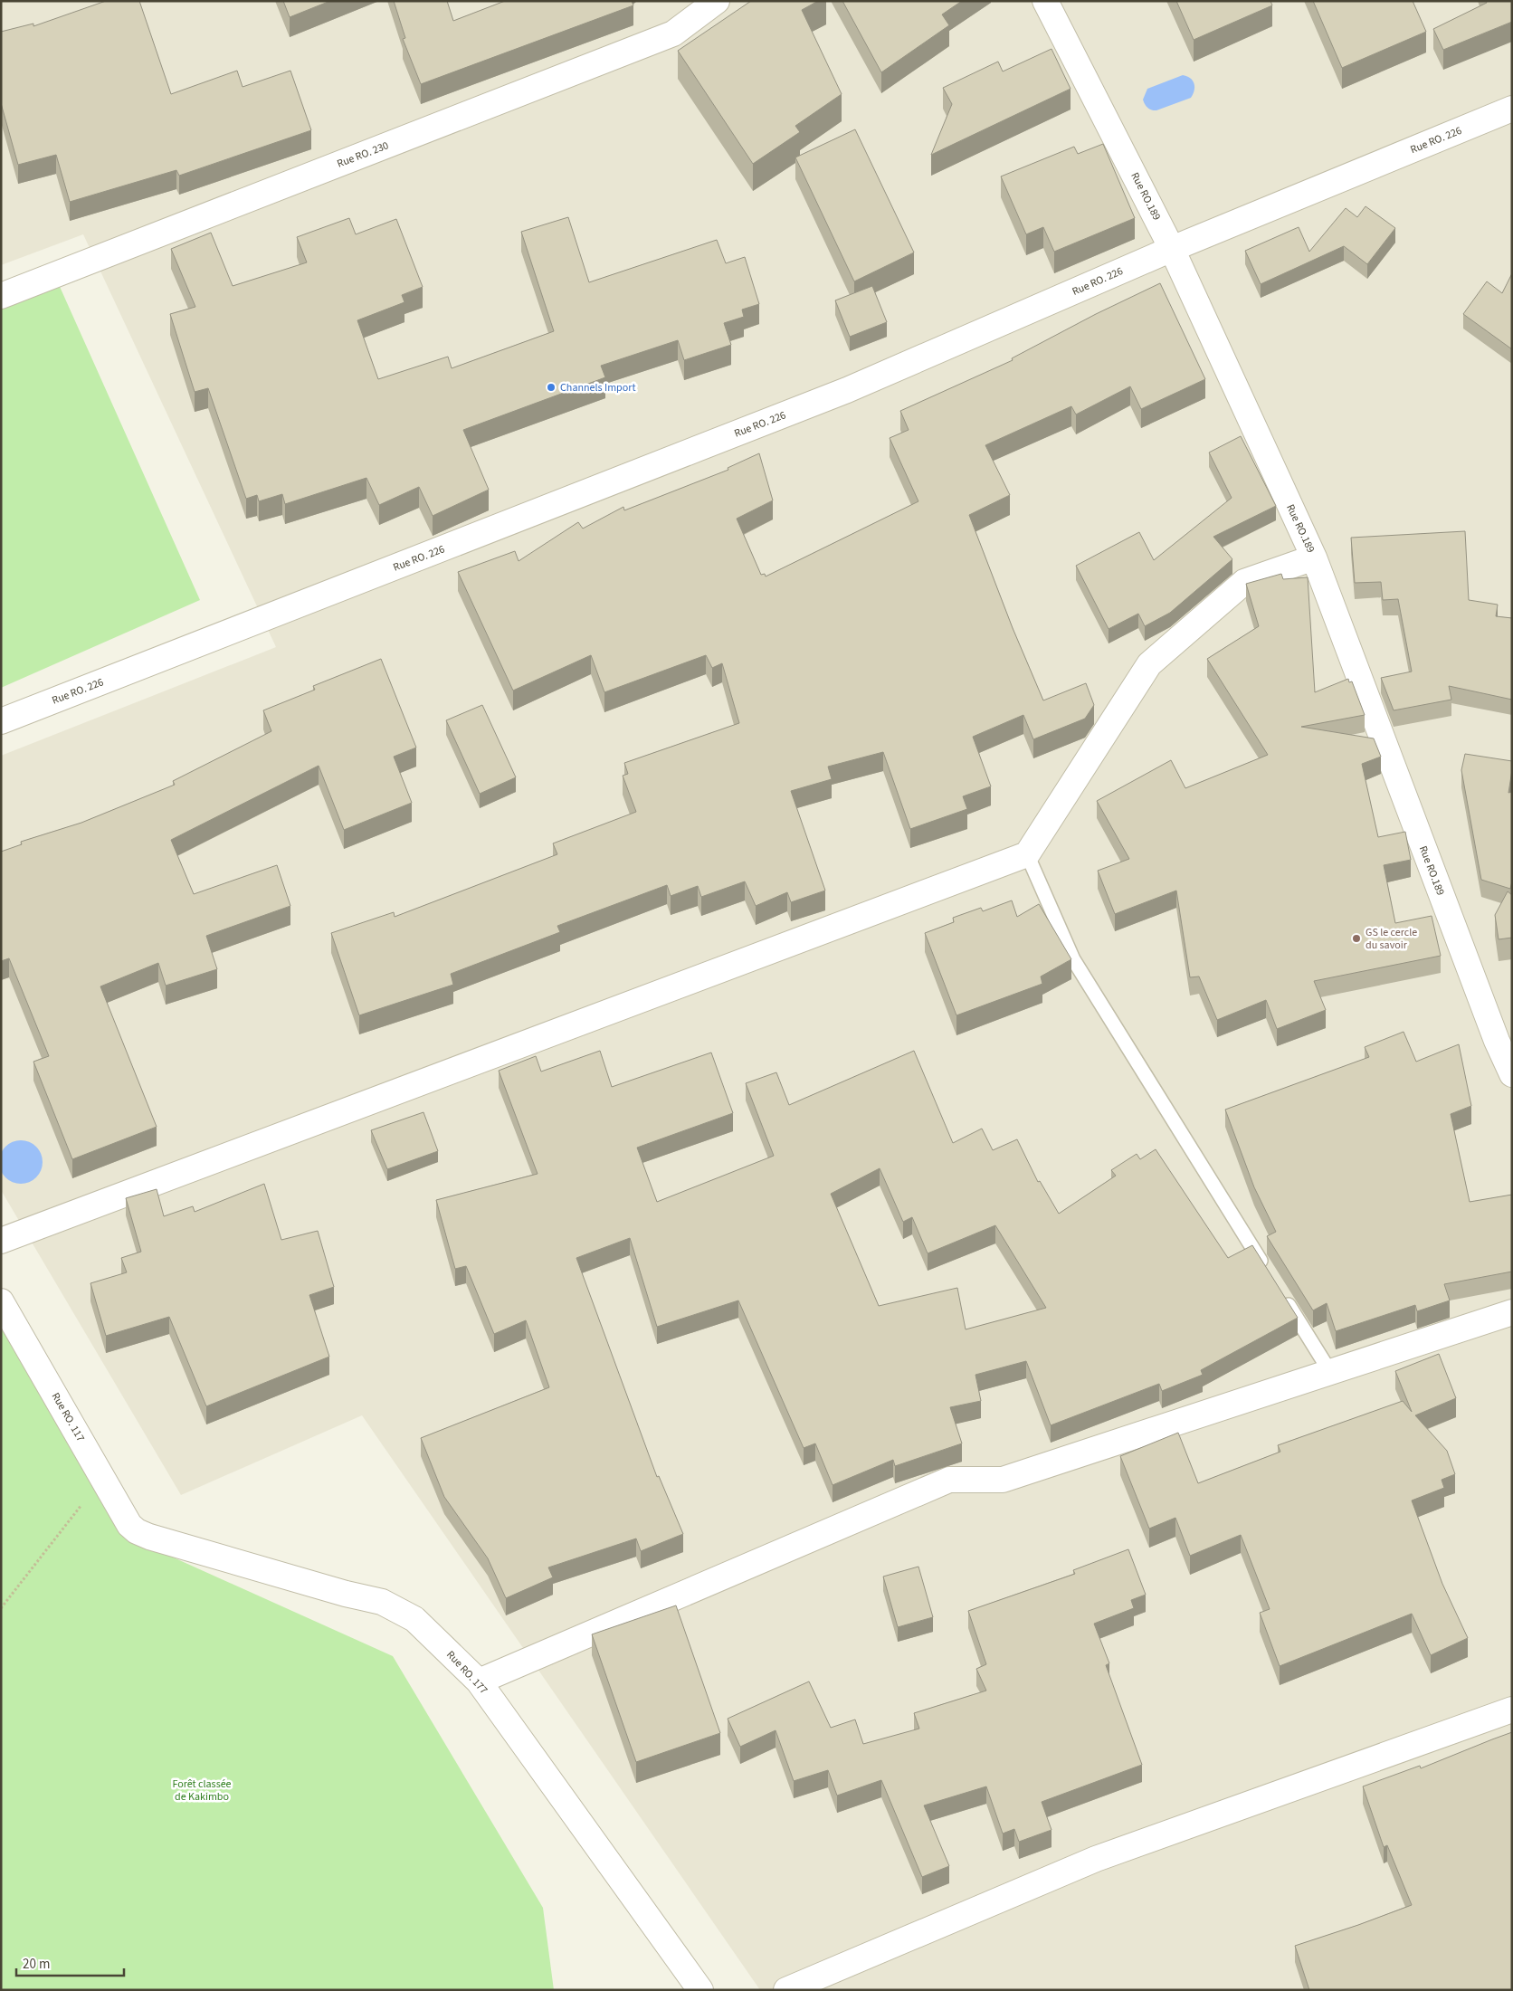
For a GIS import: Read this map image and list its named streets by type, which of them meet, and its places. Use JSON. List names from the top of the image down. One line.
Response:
{"streets":{"street":["Rue RO. 226","Rue RO. 230","Rue RO.189","Rue RO. 117","Rue RO. 177"]},"crossings":[["Rue RO. 226","Rue RO.189"],["Rue RO. 117","Rue RO. 177"]],"parks":["Forêt classée de Kakimbo"],"places":["Channels Import","GS le cercle du savoir"],"scale_bar":"20 m"}
